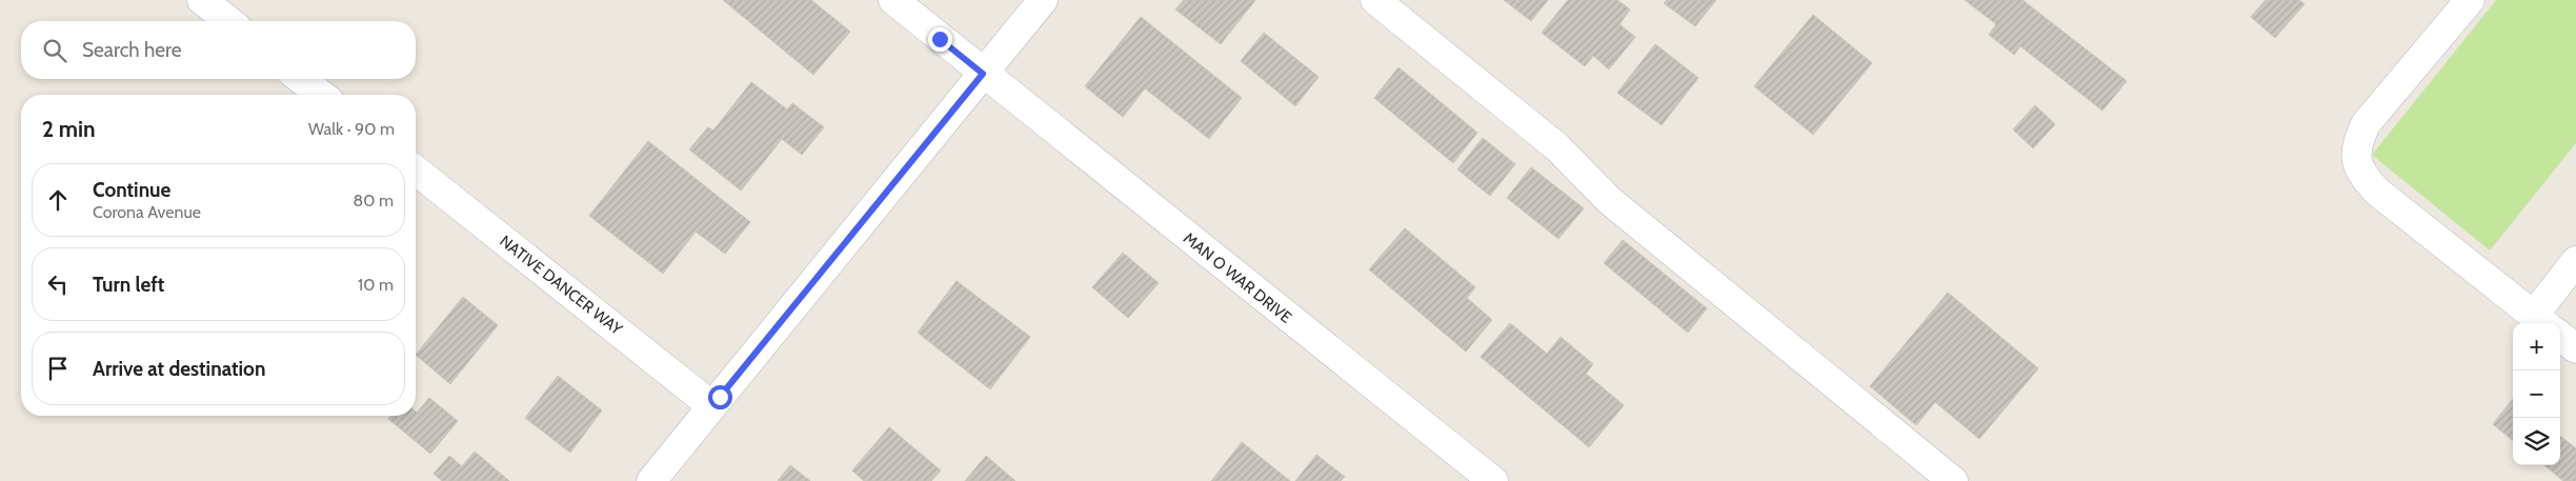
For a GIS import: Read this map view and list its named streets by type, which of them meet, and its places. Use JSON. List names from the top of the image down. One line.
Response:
{"streets":{"street":["MAN O WAR DRIVE","NATIVE DANCER WAY"]},"page":{"search":"Search here","heading":["2 min","Walk · 90 m"],"list":[["Continue","Corona Avenue","80 m"],["Turn left","10 m"],"Arrive at destination"],"map_buttons":["+","−"]}}
